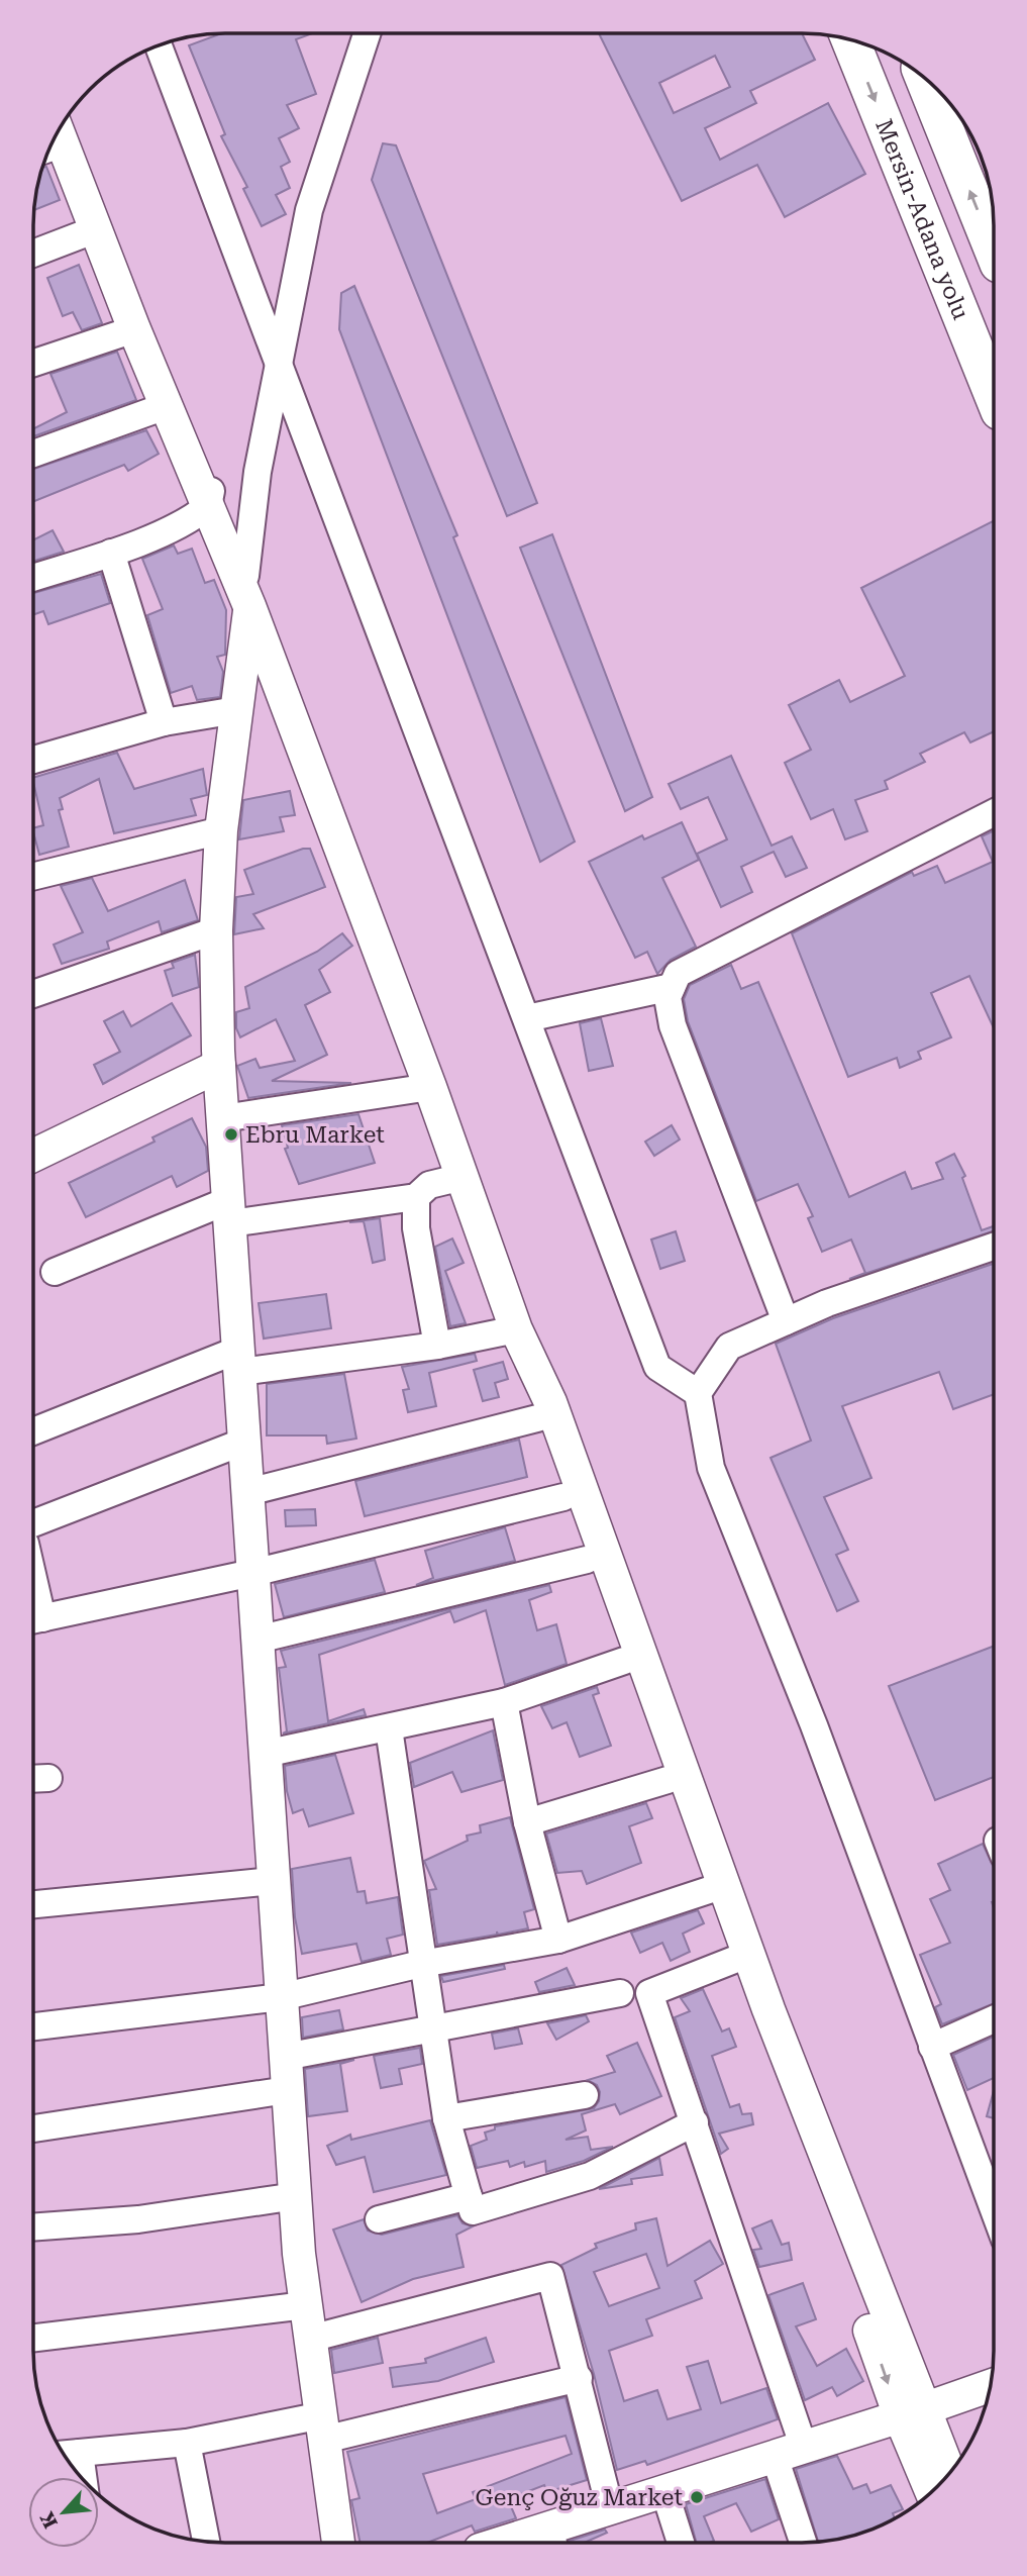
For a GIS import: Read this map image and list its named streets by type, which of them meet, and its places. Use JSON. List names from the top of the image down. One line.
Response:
{"streets":{"highway":["Mersin-Adana yolu"]},"places":["Ebru Market","Genç Oğuz Market"],"north":"bottom left"}
